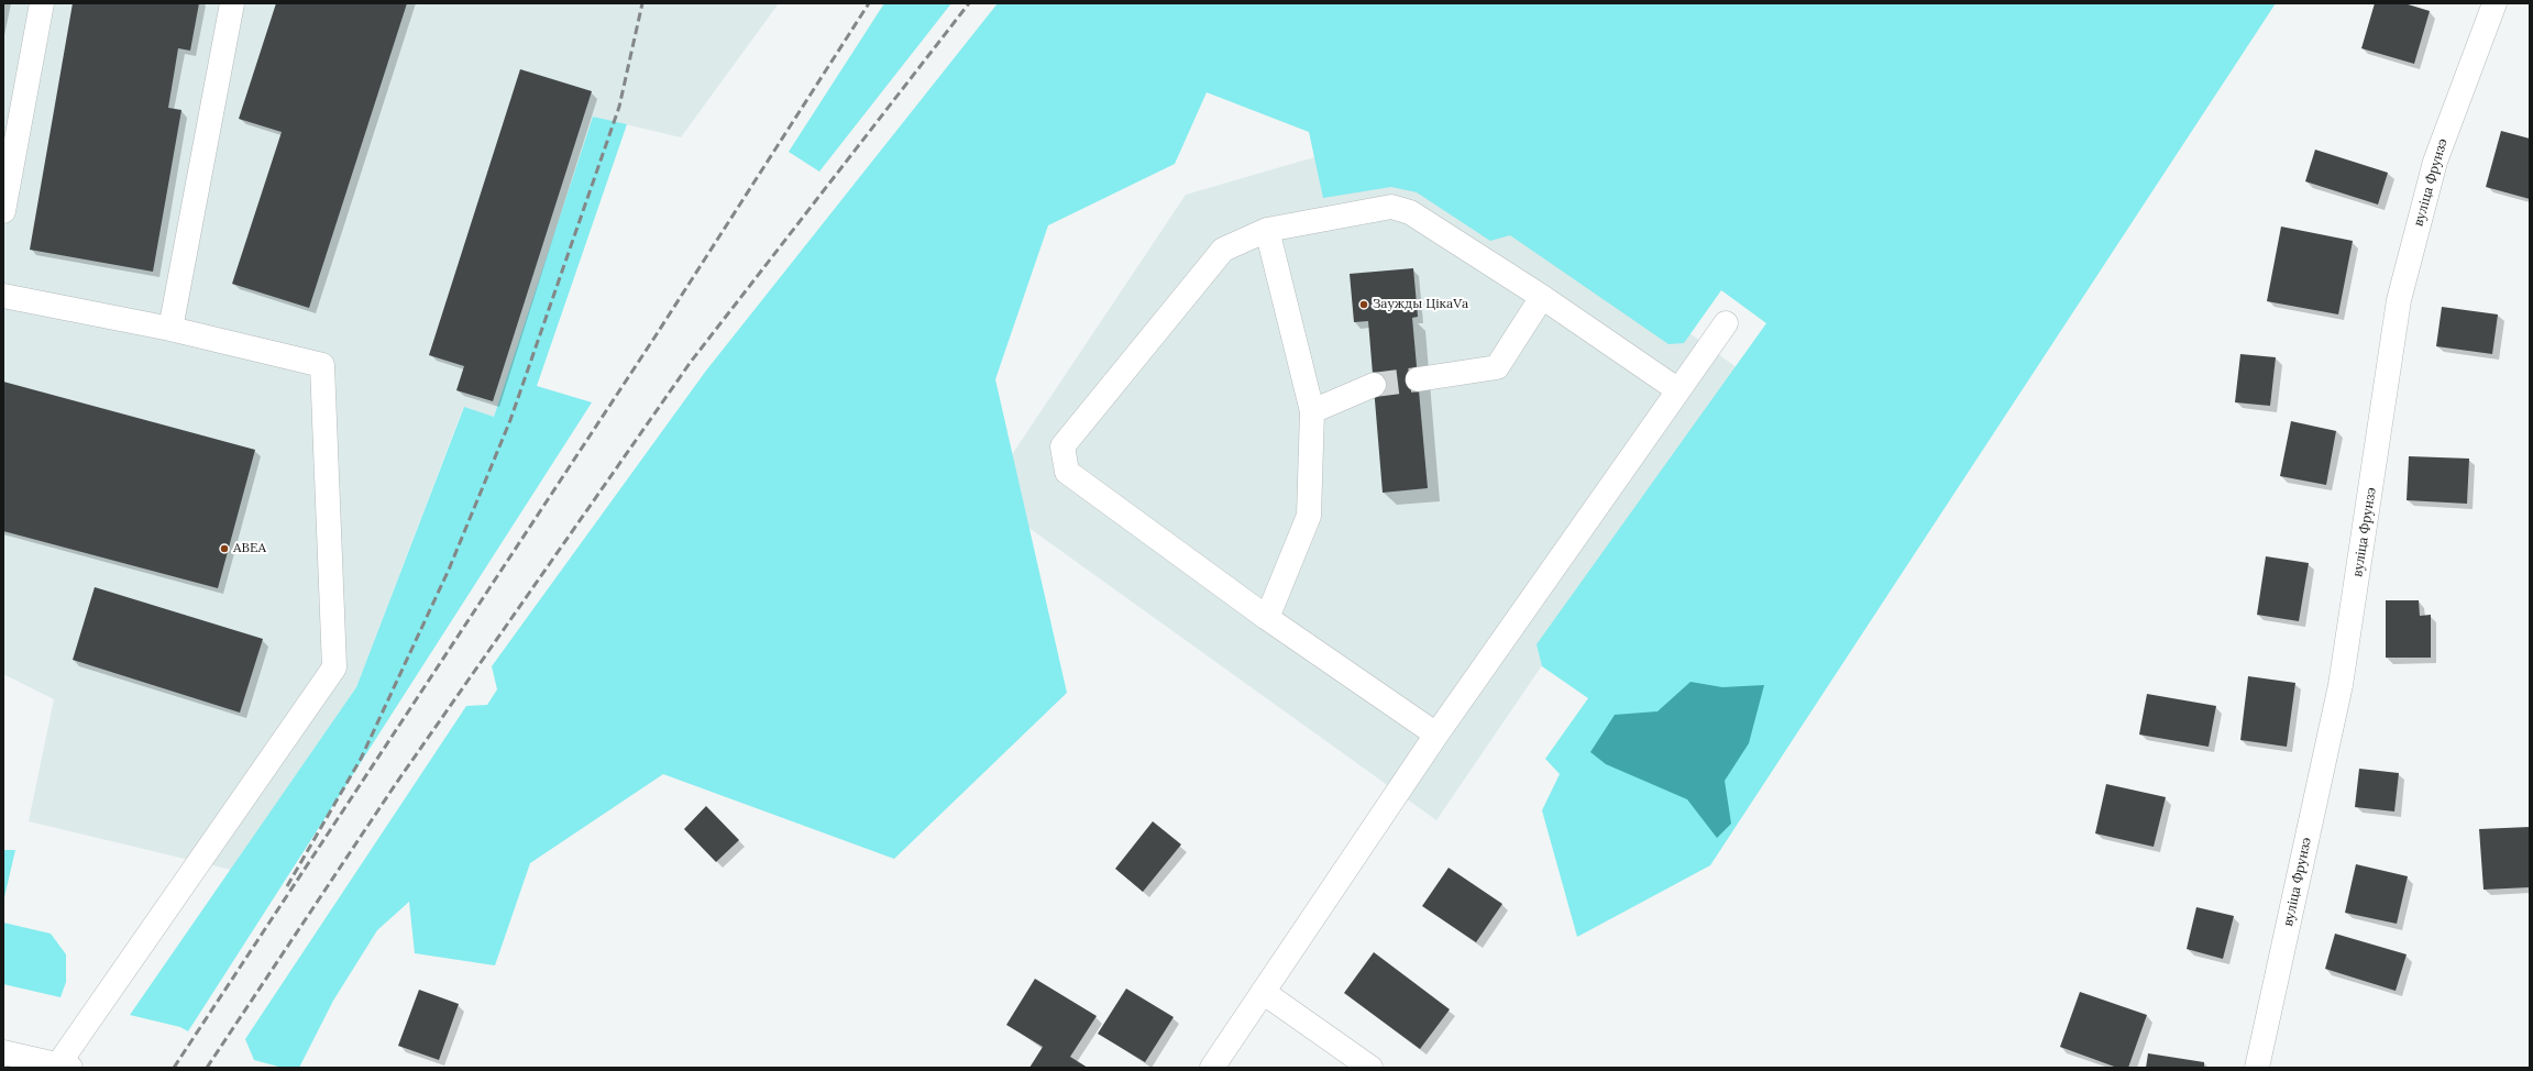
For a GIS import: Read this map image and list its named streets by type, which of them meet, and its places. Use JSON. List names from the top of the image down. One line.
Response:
{"streets":{"street":["вуліца Фрунзэ"]},"places":["Заужды ЦікаVа","АВЕА"]}
